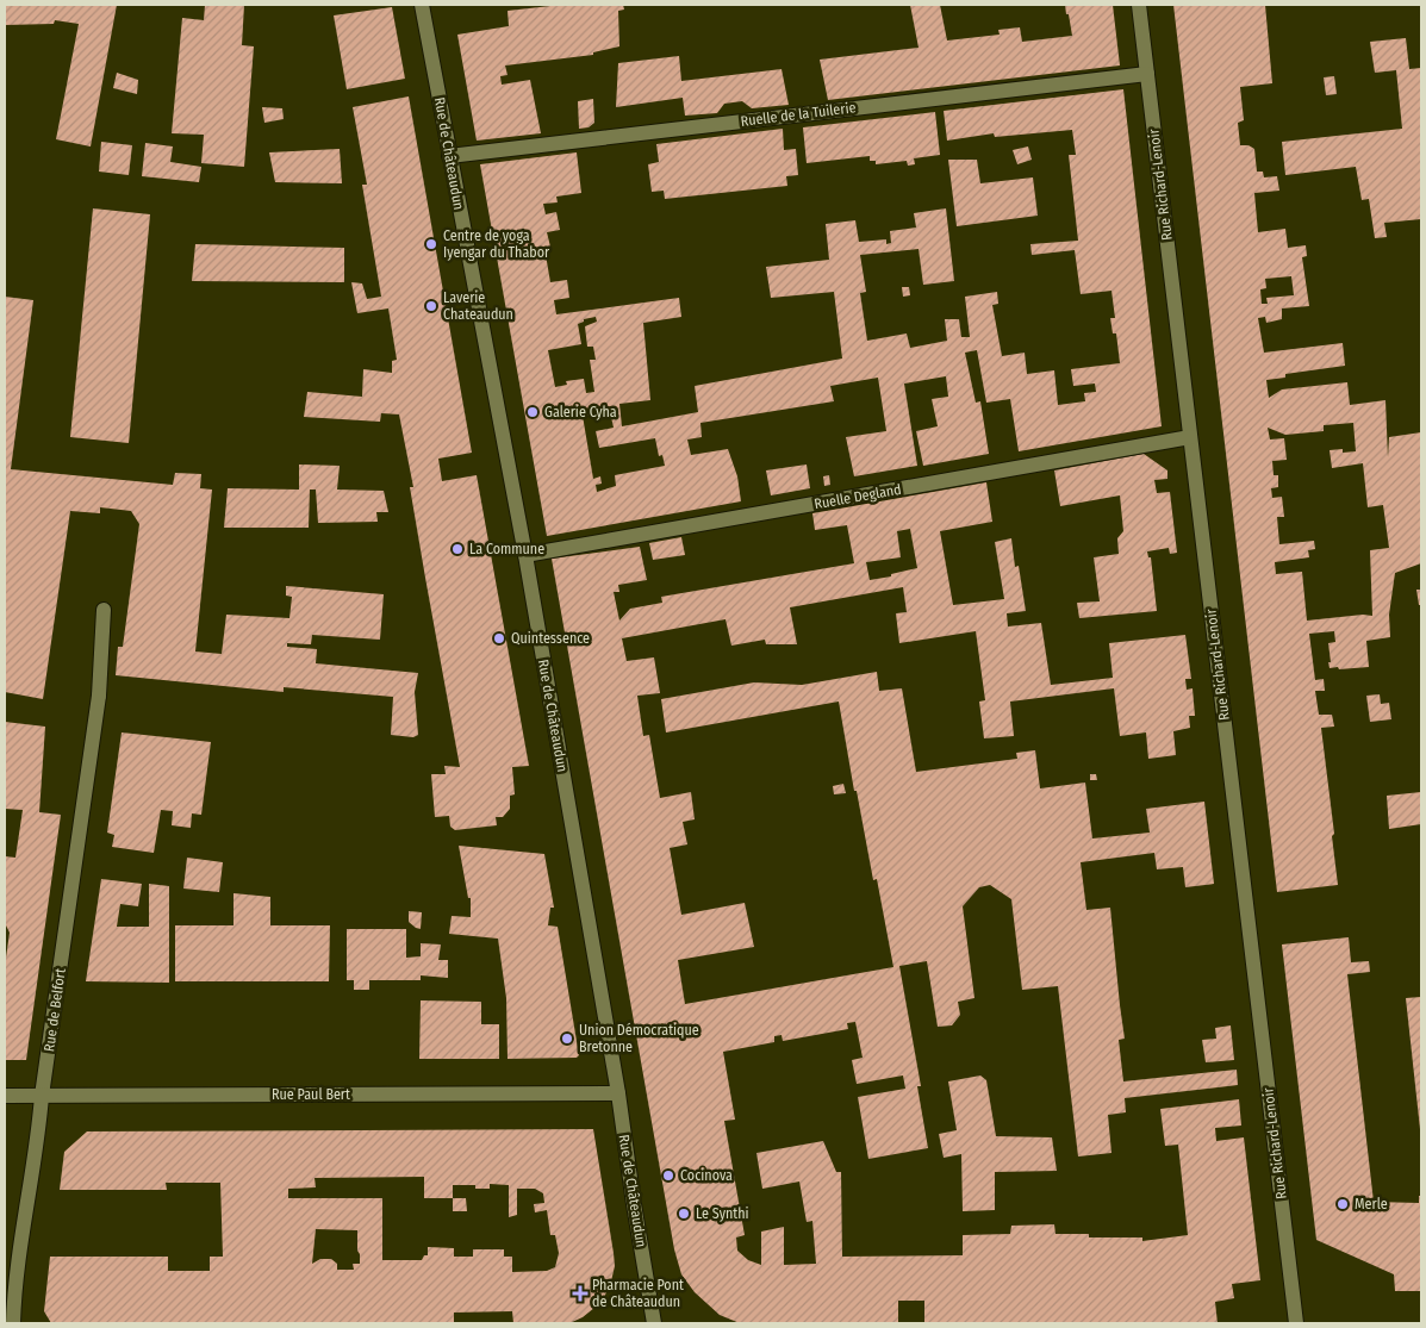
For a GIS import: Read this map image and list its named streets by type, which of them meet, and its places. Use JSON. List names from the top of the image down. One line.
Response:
{"streets":{"street":["Ruelle de la Tuilerie","Rue de Châteaudun","Rue Richard-Lenoir","Ruelle Degland","Rue de Belfort","Rue Paul Bert"]},"crossings":[["Ruelle de la Tuilerie","Rue de Châteaudun"],["Ruelle de la Tuilerie","Rue Richard-Lenoir"],["Rue de Châteaudun","Ruelle Degland"],["Rue de Châteaudun","Rue Paul Bert"],["Rue Richard-Lenoir","Ruelle Degland"],["Rue de Belfort","Rue Paul Bert"]],"places":{"other":["Centre de yoga Iyengar du Thabor","Laverie Chateaudun","Galerie Cyha","La Commune","Quintessence","Union Démocratique Bretonne","Cocinova","Merle","Le Synthi"],"health":["Pharmacie Pont de Châteaudun"]}}
